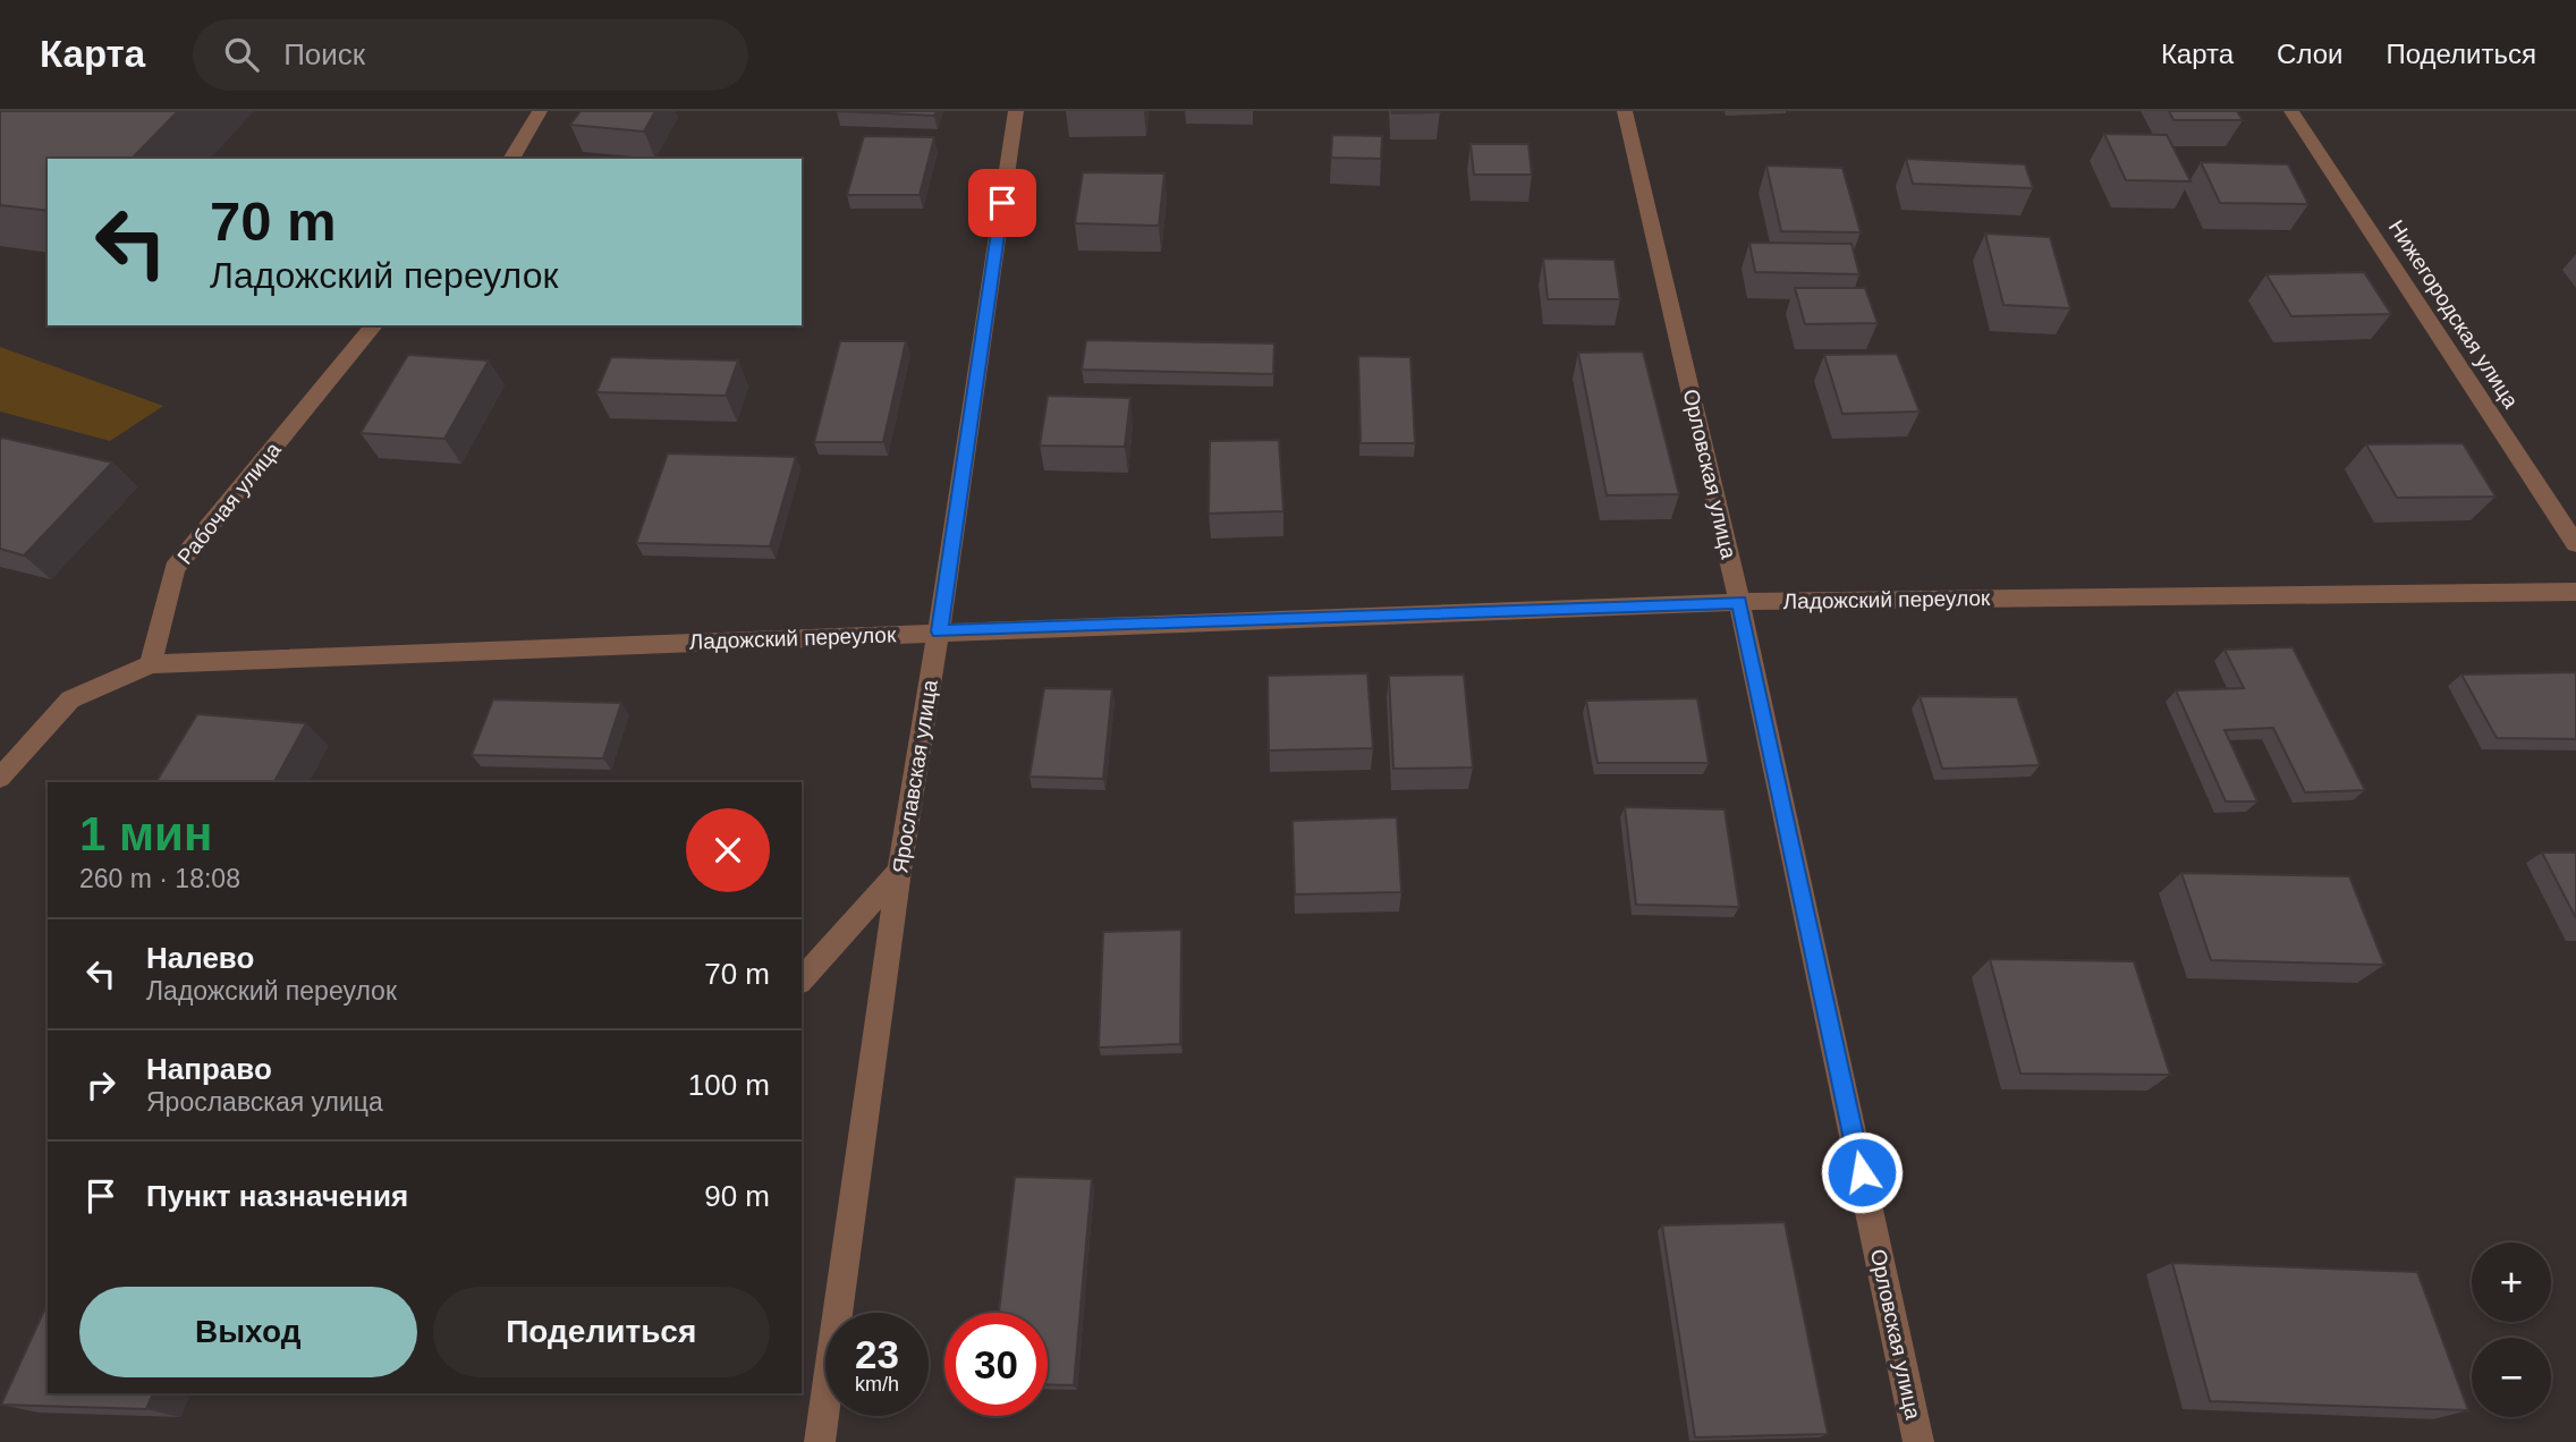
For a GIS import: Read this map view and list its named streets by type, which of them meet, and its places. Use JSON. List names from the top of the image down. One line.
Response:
{"streets":{"street":["Нижегородская улица","Орловская улица","Рабочая улица","Ладожский переулок","Ярославская улица"]},"crossings":[["Орловская улица","Ладожский переулок"],["Рабочая улица","Ладожский переулок"],["Ладожский переулок","Ярославская улица"]],"page":{"header":"Карта","search":"Поиск","nav":["Карта","Слои","Поделиться"],"turn":["70 m","Ладожский переулок"],"heading":["1 мин","260 m · 18:08"],"list":[{"name":"Налево","note":"Ладожский переулок","value":"70 m"},{"name":"Направо","note":"Ярославская улица","value":"100 m"},{"name":"Пункт назначения","value":"90 m"}],"map_buttons":["+","−"],"buttons":["Выход","Поделиться"],"speed":"23 km/h","limit":"30"}}
